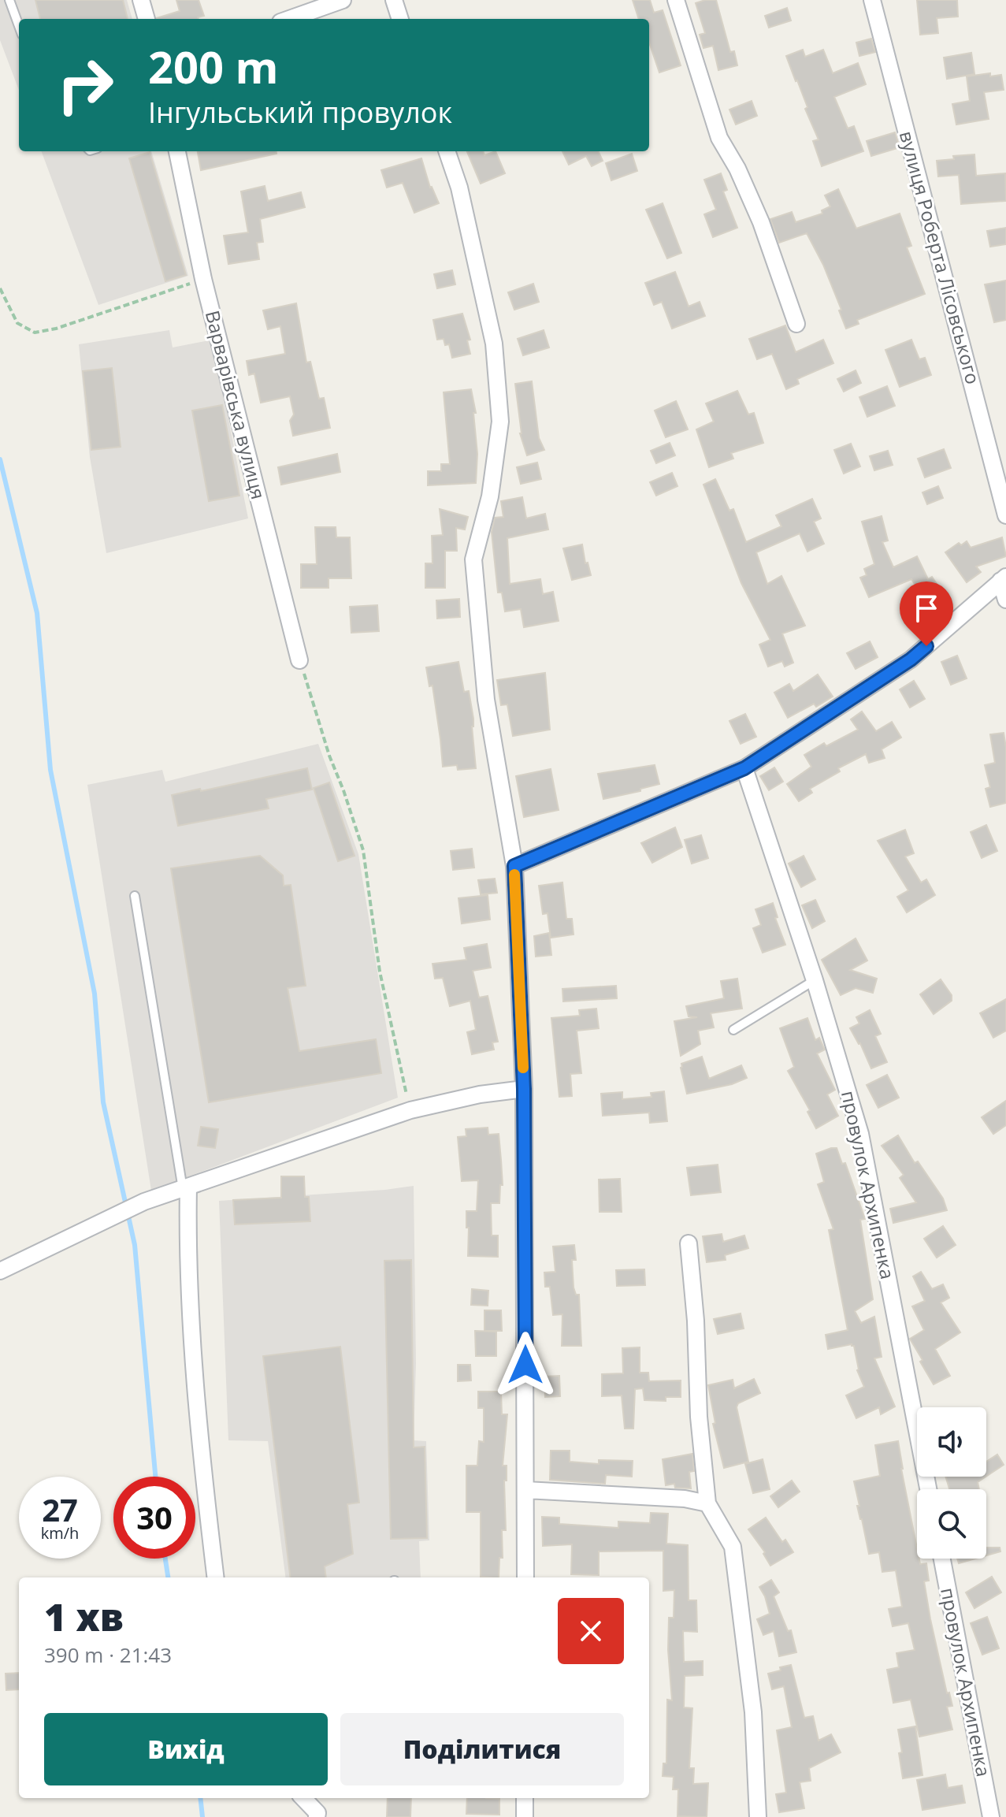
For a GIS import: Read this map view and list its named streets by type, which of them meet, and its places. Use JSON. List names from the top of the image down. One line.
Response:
{"streets":{"street":["вулиця Роберта Лісовського","Варварівська вулиця","провулок Архипенка"]},"page":{"turn":["200 m","Інгульський провулок"],"speed":"27 km/h","limit":"30","heading":["1 хв","390 m · 21:43"],"buttons":["Вихід","Поділитися"]}}
